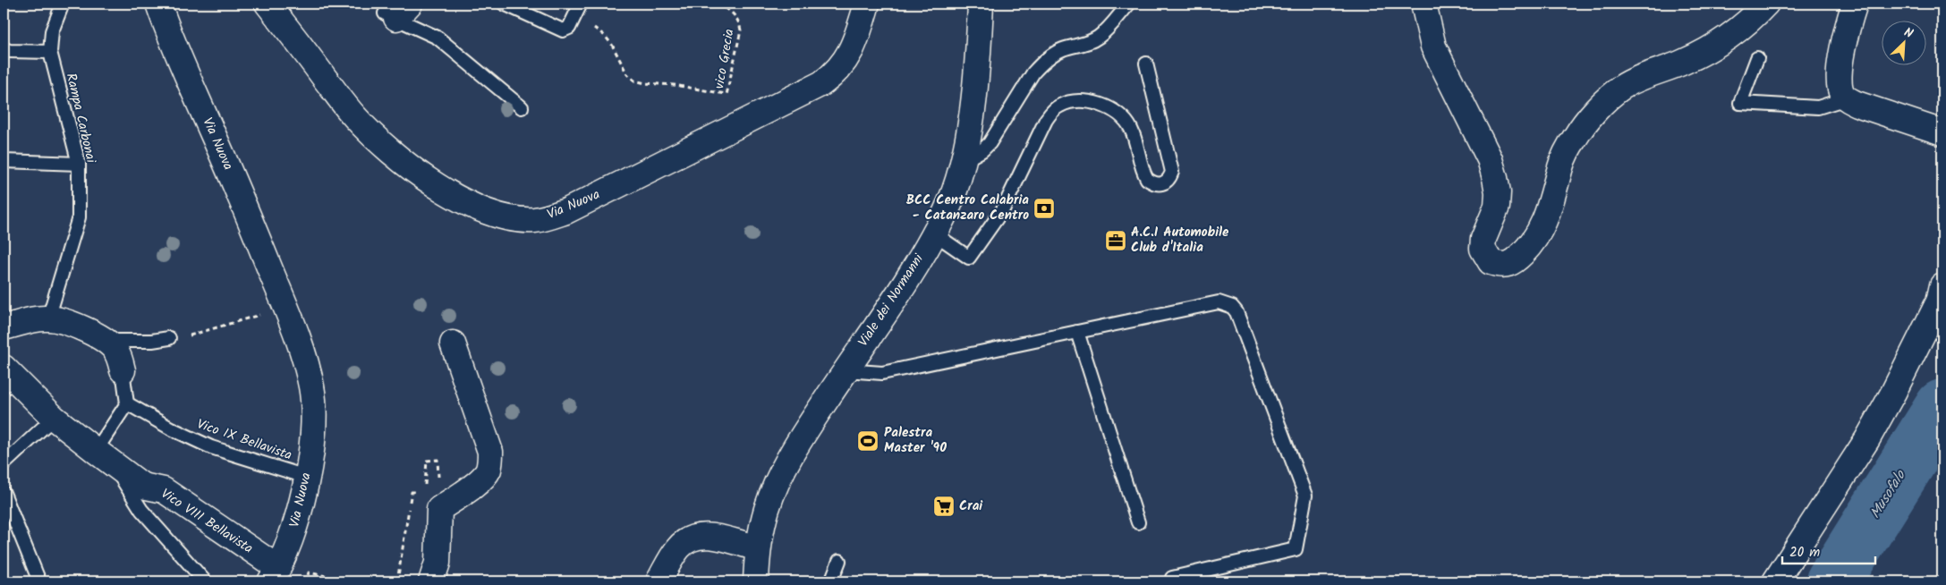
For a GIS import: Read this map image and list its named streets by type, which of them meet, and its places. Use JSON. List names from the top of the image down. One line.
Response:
{"streets":{"street":["Via Nuova","Viale dei Normanni","Vico VIII Bellavista"],"lane":["Rampa Carbonai","Vico IX Bellavista"],"path":["vico Grecia"]},"crossings":[["vico Grecia","Via Nuova"],["Via Nuova","Vico IX Bellavista"],["Via Nuova","Vico VIII Bellavista"]],"water":["Musofalo"],"places":{"bank":["BCC Centro Calabria - Catanzaro Centro"],"office":["A.C.I Automobile Club d'Italia"],"sports":["Palestra Master '90"],"supermarket":["Crai"]},"scale_bar":"20 m","north":"top right"}
